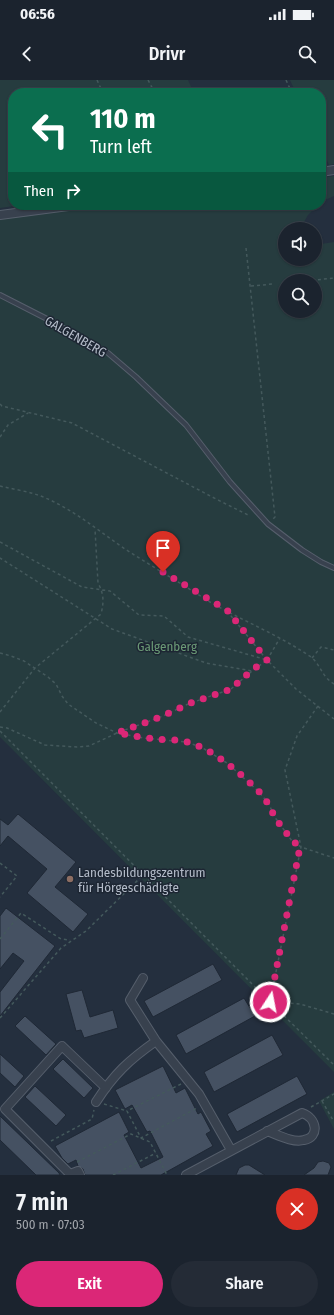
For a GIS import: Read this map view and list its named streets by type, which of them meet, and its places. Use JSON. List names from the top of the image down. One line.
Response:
{"streets":{"lane":["GALGENBERG"]},"parks":["Galgenberg"],"places":["Landesbildungszentrum für Hörgeschädigte"],"page":{"status":"06:56","header":"Drivr","turn":["110 m","Turn left"],"then":"Then","heading":["7 min","500 m · 07:03"],"buttons":["Exit","Share"]}}
